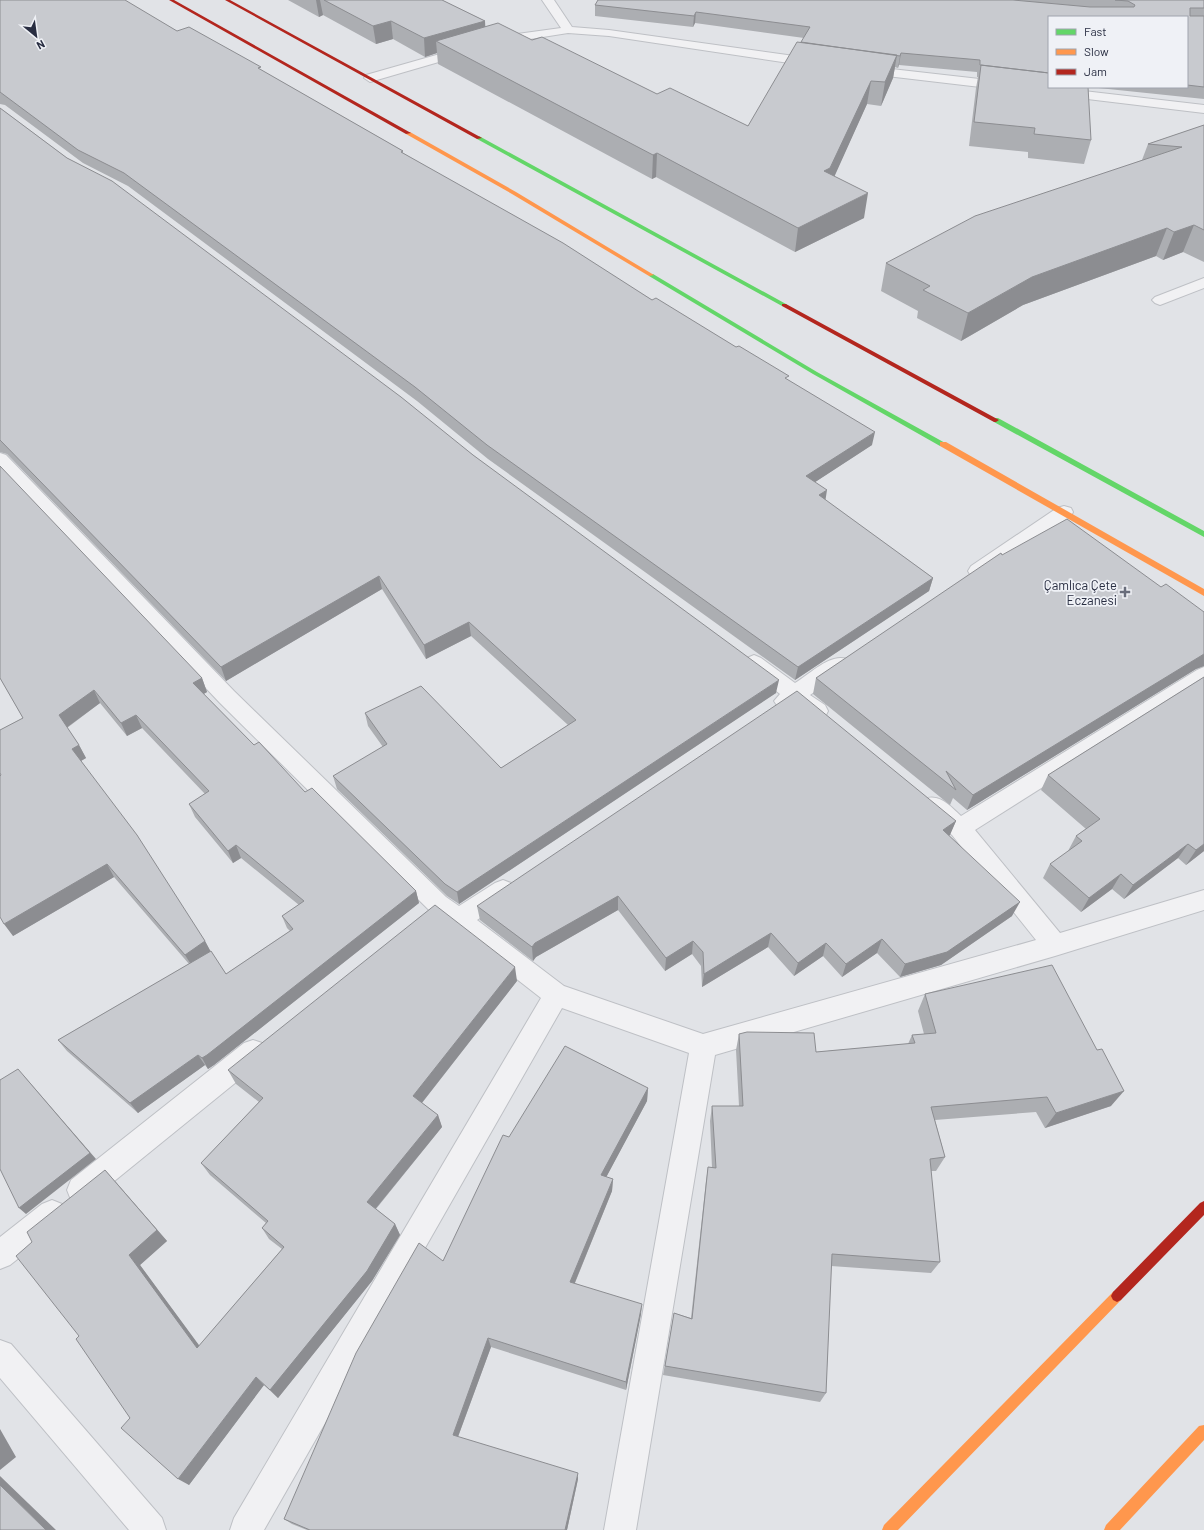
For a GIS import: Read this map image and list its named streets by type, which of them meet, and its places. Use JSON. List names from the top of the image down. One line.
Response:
{"places":{"health":["Çamlıca Çete Eczanesi"]},"legend":["Fast","Slow","Jam"],"north":"bottom right"}
